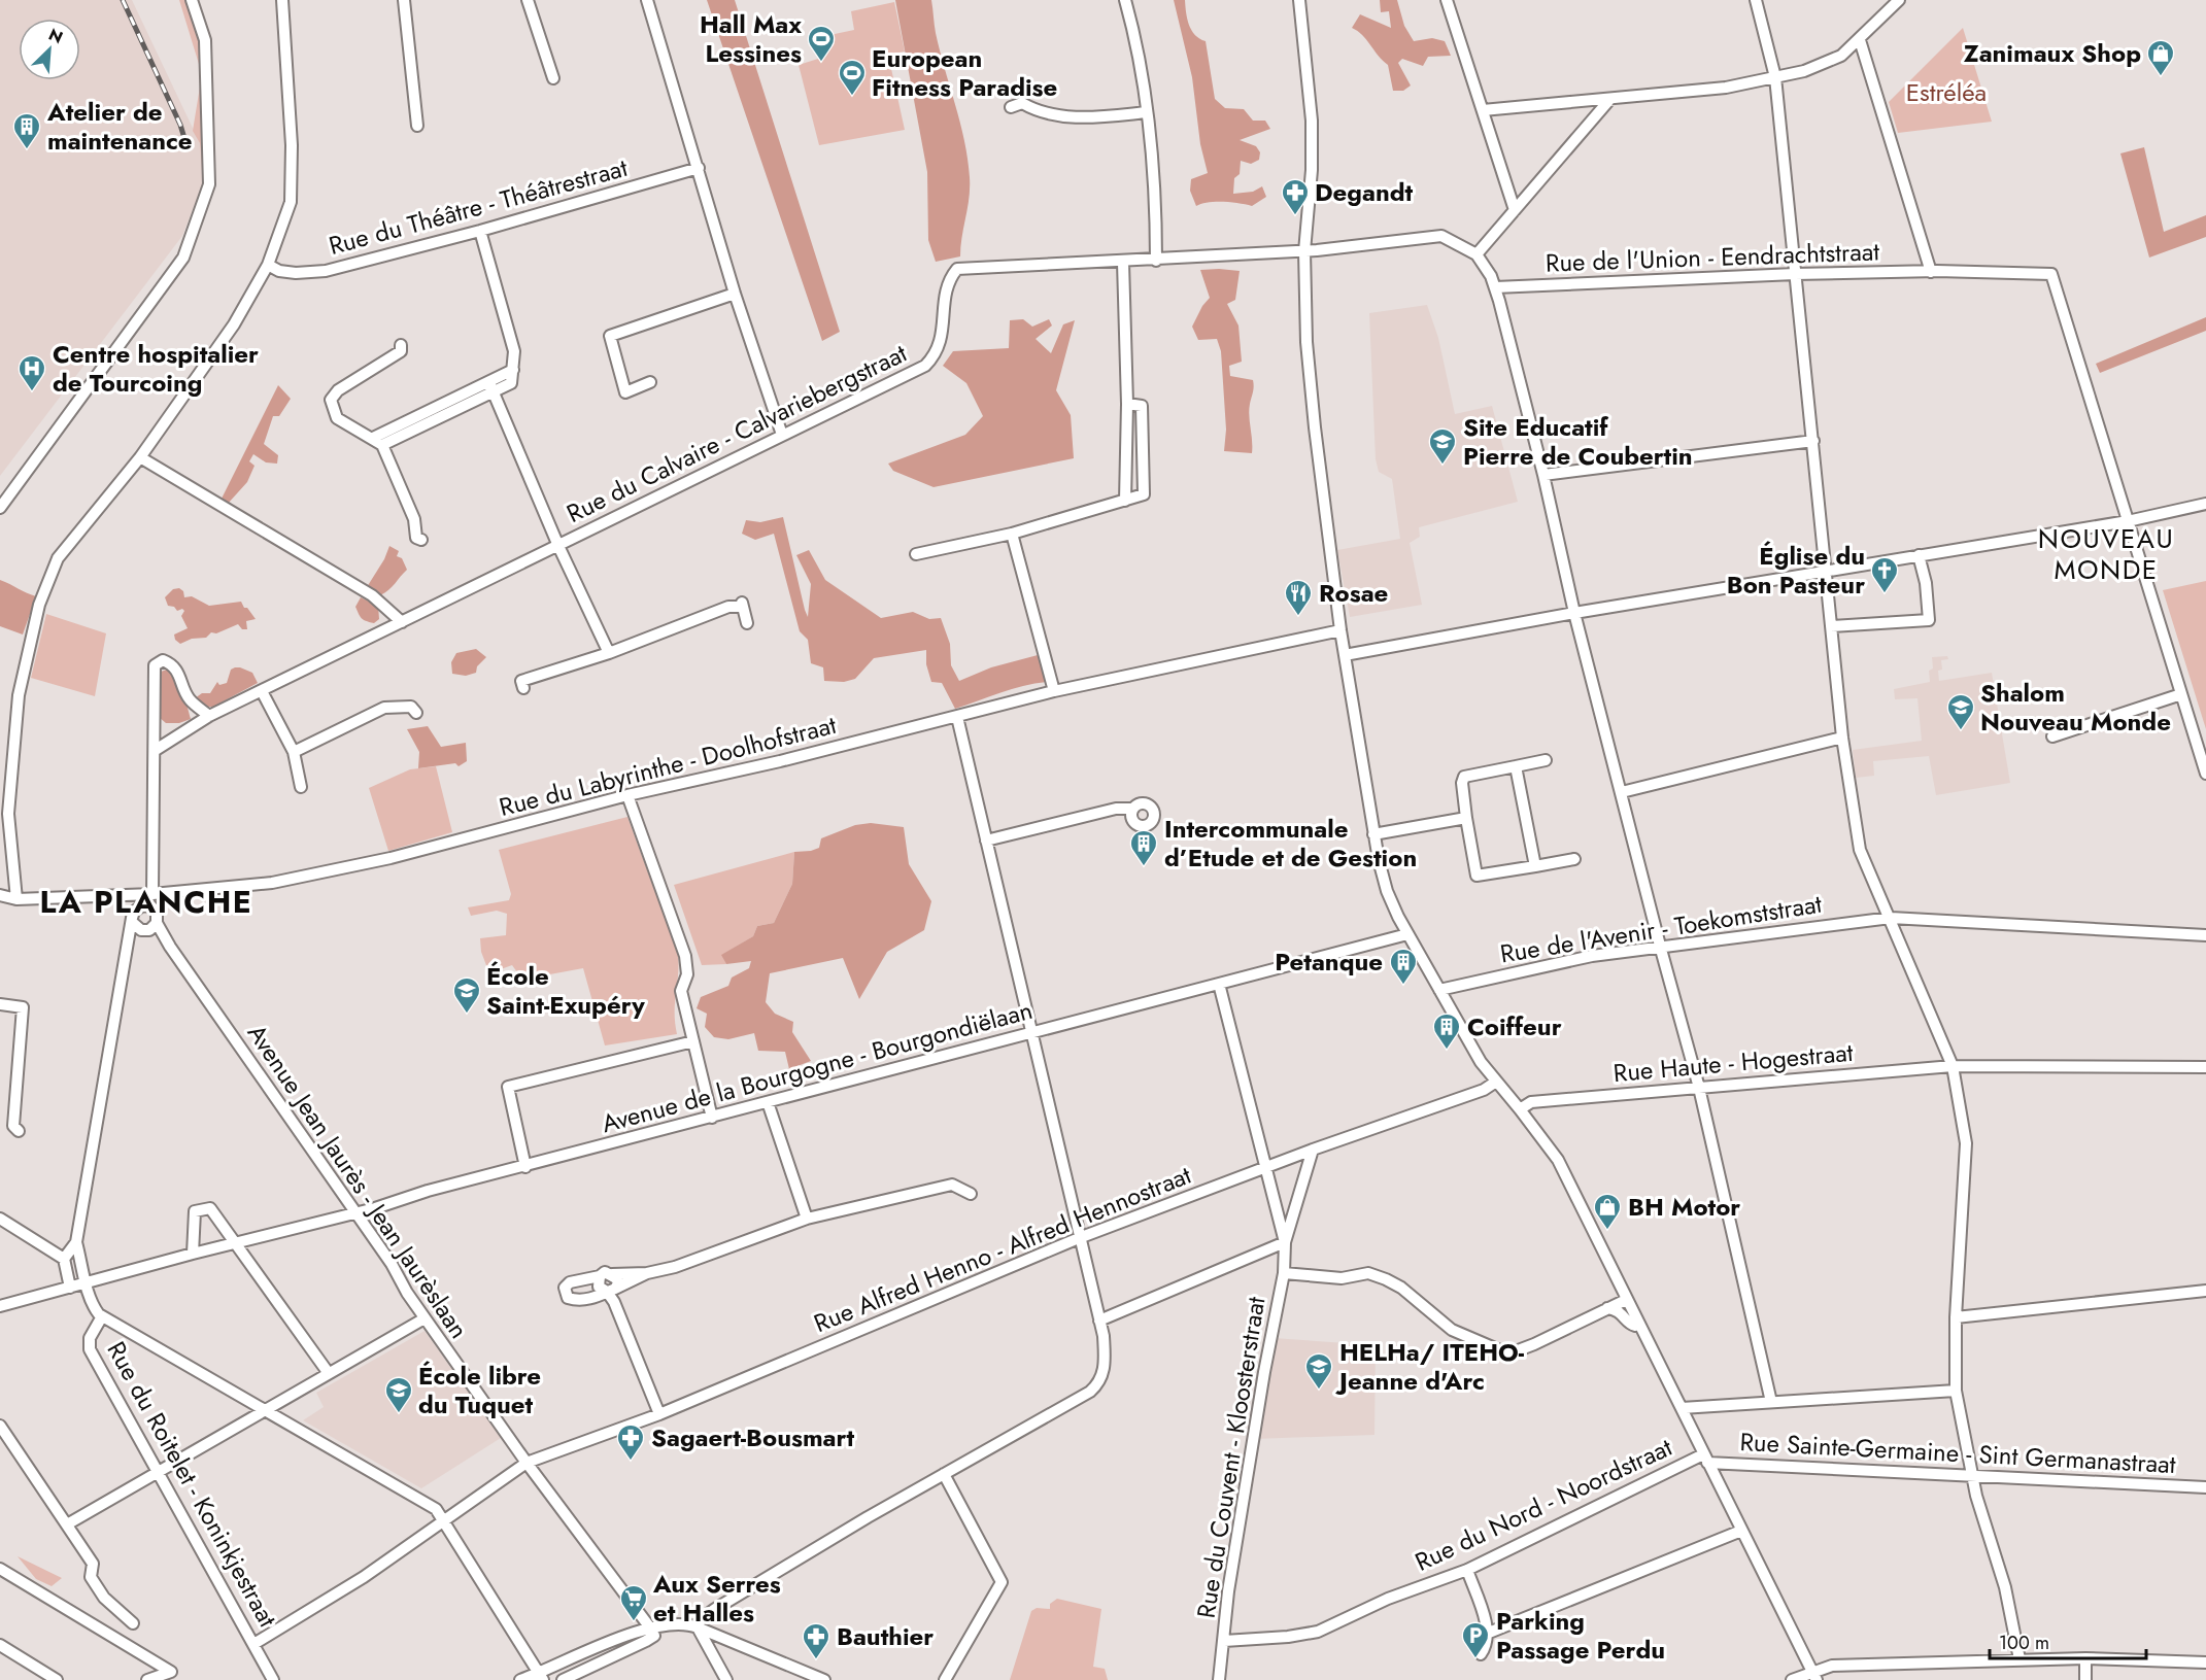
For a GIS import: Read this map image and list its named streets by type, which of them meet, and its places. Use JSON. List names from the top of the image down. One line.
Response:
{"streets":{"street":["Rue du Théâtre - Théâtrestraat","Rue de l'Union - Eendrachtstraat","Rue du Calvaire - Calvariebergstraat","Rue du Labyrinthe - Doolhofstraat","Rue de l'Avenir - Toekomststraat","Rue Haute - Hogestraat","Avenue de la Bourgogne - Bourgondiëlaan","Avenue Jean Jaurès - Jean Jaurèslaan","Rue Alfred Henno - Alfred Hennostraat","Rue Sainte-Germaine - Sint Germanastraat","Rue du Couvent - Kloosterstraat","Rue du Roitelet - Koninkjestraat","Rue du Nord - Noordstraat"]},"crossings":[["Rue du Labyrinthe - Doolhofstraat","Rue du Roitelet - Koninkjestraat"],["Avenue de la Bourgogne - Bourgondiëlaan","Avenue Jean Jaurès - Jean Jaurèslaan"],["Avenue de la Bourgogne - Bourgondiëlaan","Rue du Couvent - Kloosterstraat"],["Avenue de la Bourgogne - Bourgondiëlaan","Rue du Roitelet - Koninkjestraat"],["Avenue Jean Jaurès - Jean Jaurèslaan","Rue Alfred Henno - Alfred Hennostraat"],["Rue Alfred Henno - Alfred Hennostraat","Rue du Couvent - Kloosterstraat"],["Rue Alfred Henno - Alfred Hennostraat","Rue du Roitelet - Koninkjestraat"],["Rue Sainte-Germaine - Sint Germanastraat","Rue du Nord - Noordstraat"],["Rue du Couvent - Kloosterstraat","Rue du Nord - Noordstraat"]],"districts":["NOUVEAU MONDE","LA PLANCHE"],"parks":["Estréléa"],"places":{"sports":["Hall Max Lessines","European Fitness Paradise"],"shop":["Zanimaux Shop","BH Motor"],"building":["Atelier de maintenance","Intercommunale d’Etude et de Gestion","Petanque","Coiffeur"],"pharmacy":["Degandt","Sagaert-Bousmart","Bauthier"],"hospital":["Centre hospitalier de Tourcoing"],"school or university":["Site Educatif Pierre de Coubertin","Shalom Nouveau Monde","École Saint-Exupéry","HELHa/ ITEHO- Jeanne d'Arc","École libre du Tuquet"],"church":["Église du Bon Pasteur"],"restaurant":["Rosae"],"supermarket":["Aux Serres et Halles"],"parking":["Parking Passage Perdu"]},"scale_bar":"100 m","north":"top right"}
